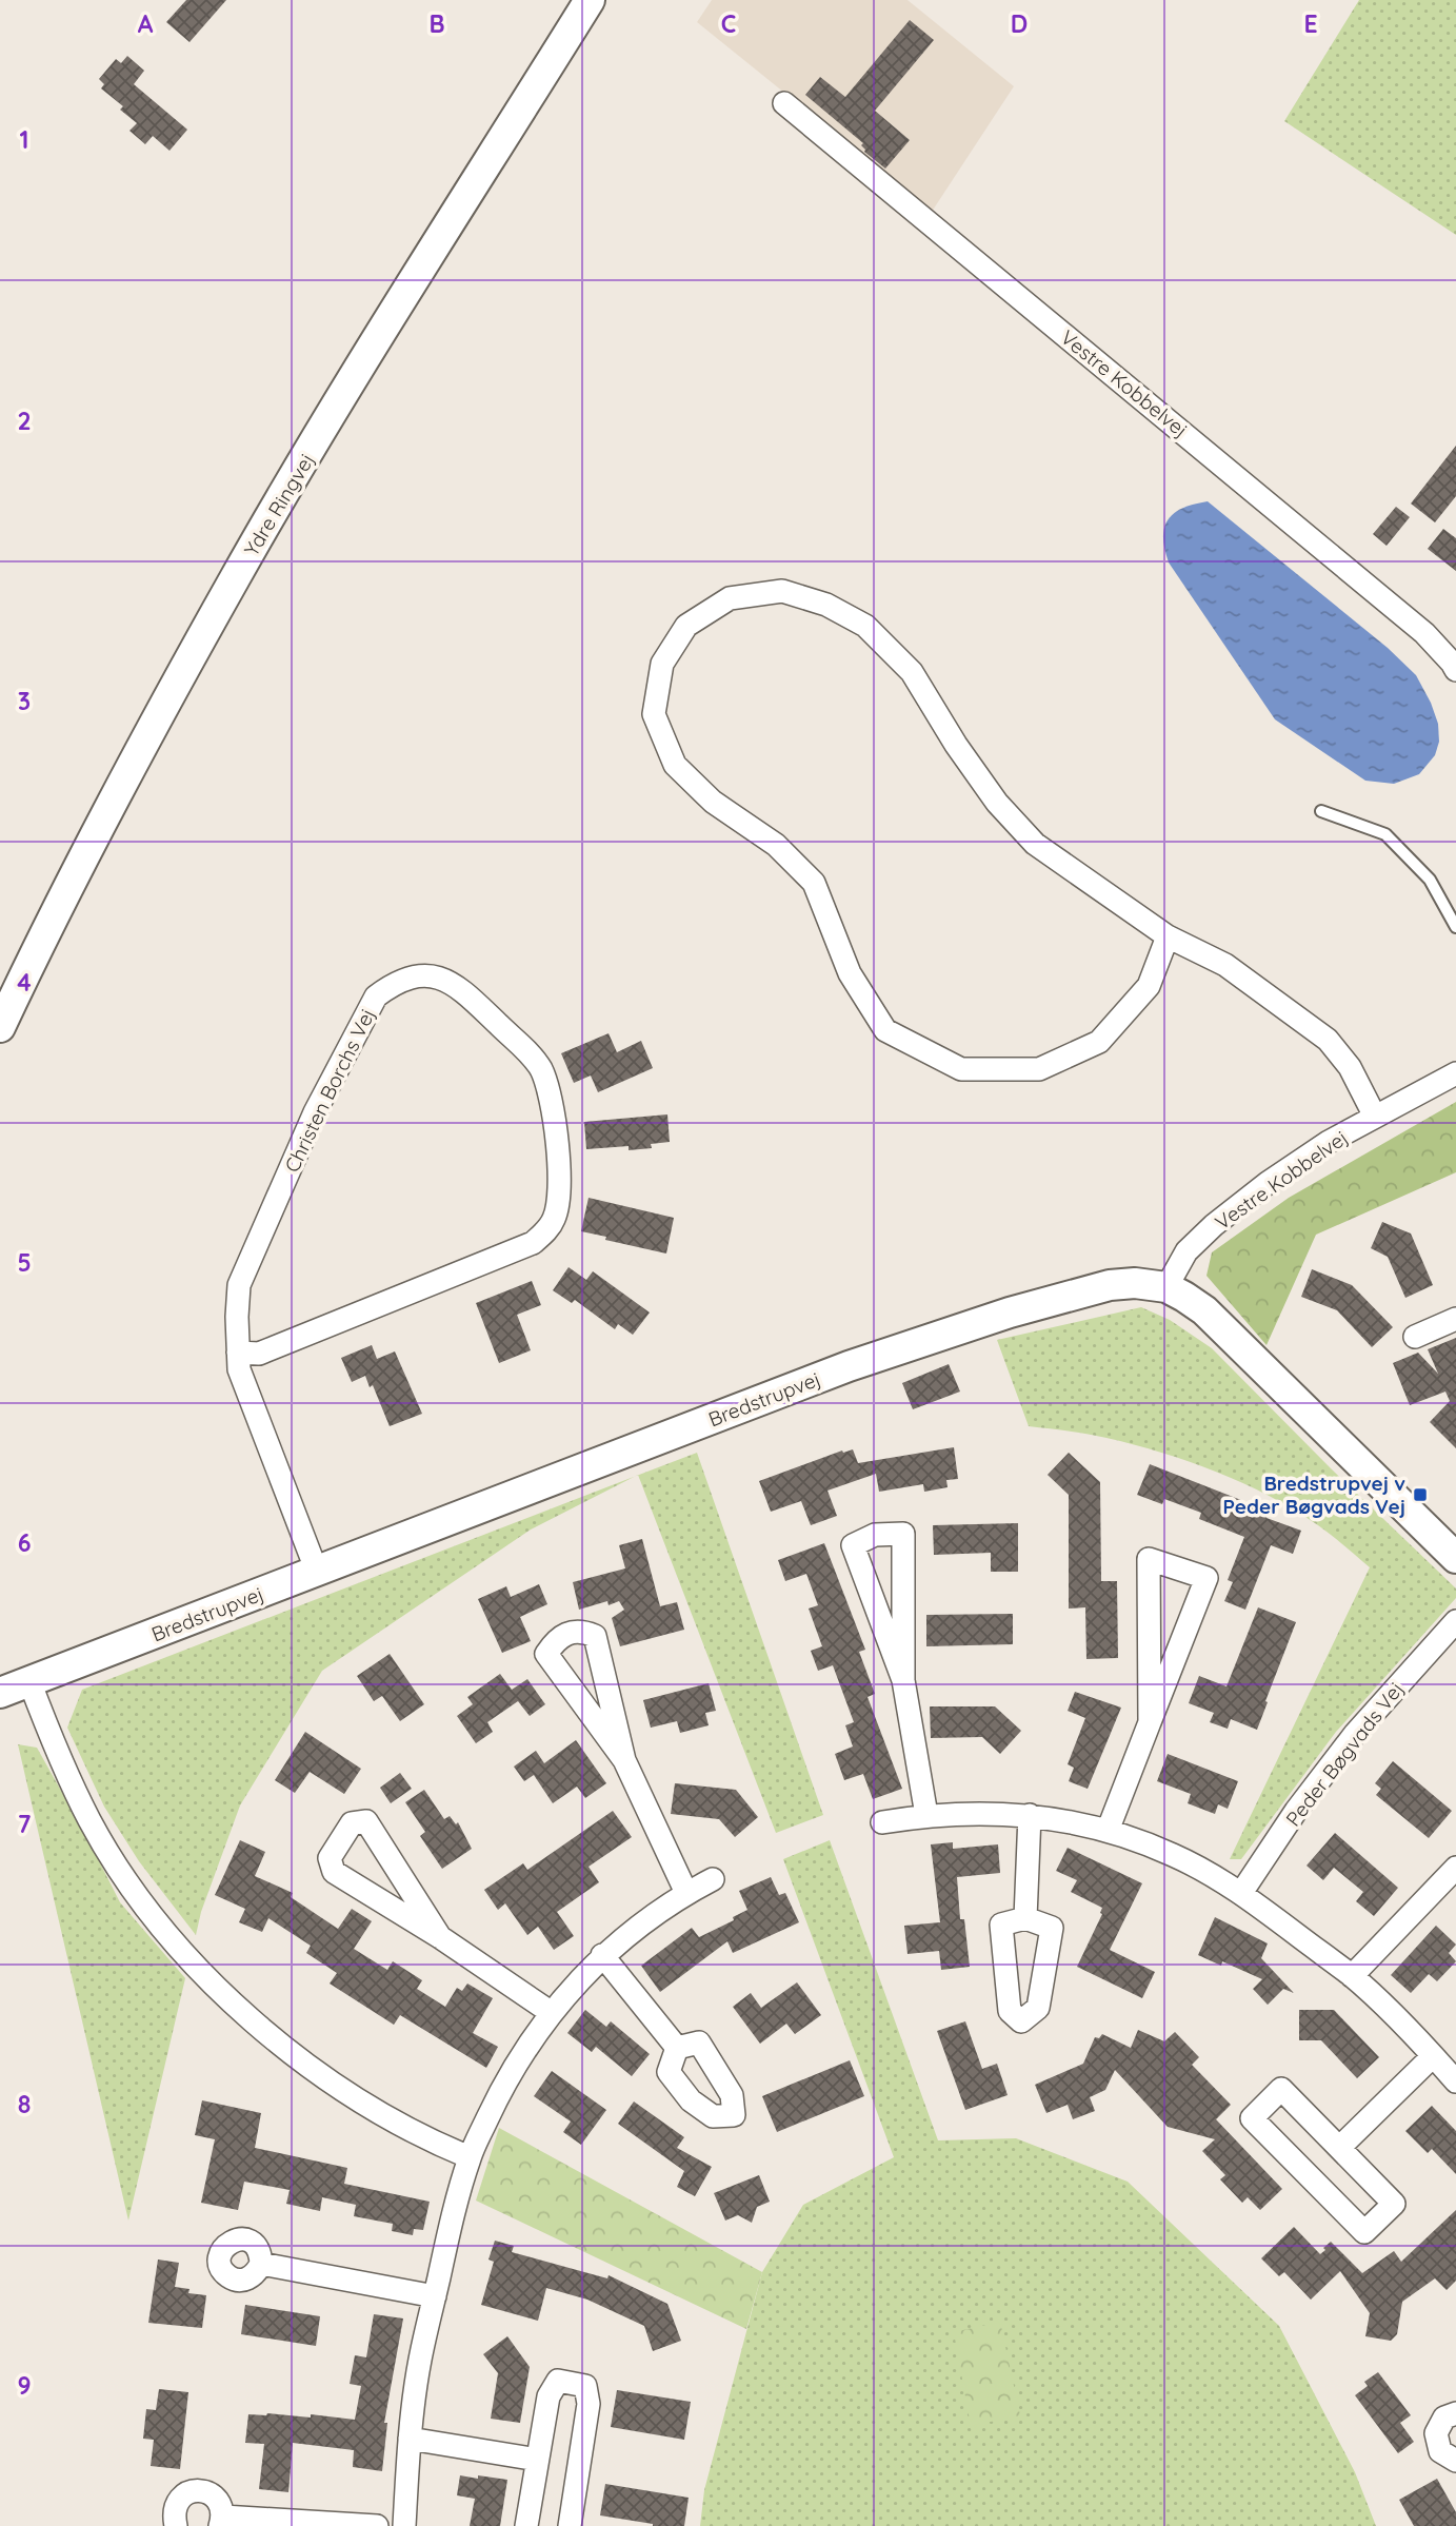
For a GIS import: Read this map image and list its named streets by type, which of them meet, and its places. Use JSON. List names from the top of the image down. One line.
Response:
{"streets":{"street":["Vestre Kobbelvej","Ydre Ringvej","Christen Borchs Vej","Bredstrupvej","Peder Bøgvads Vej"]},"crossings":[["Vestre Kobbelvej","Bredstrupvej"],["Christen Borchs Vej","Bredstrupvej"]],"places":{"transit":["Bredstrupvej v Peder Bøgvads Vej"]},"grid":{"columns":["A","B","C","D","E"],"rows":["1","2","3","4","5","6","7","8","9"]}}
